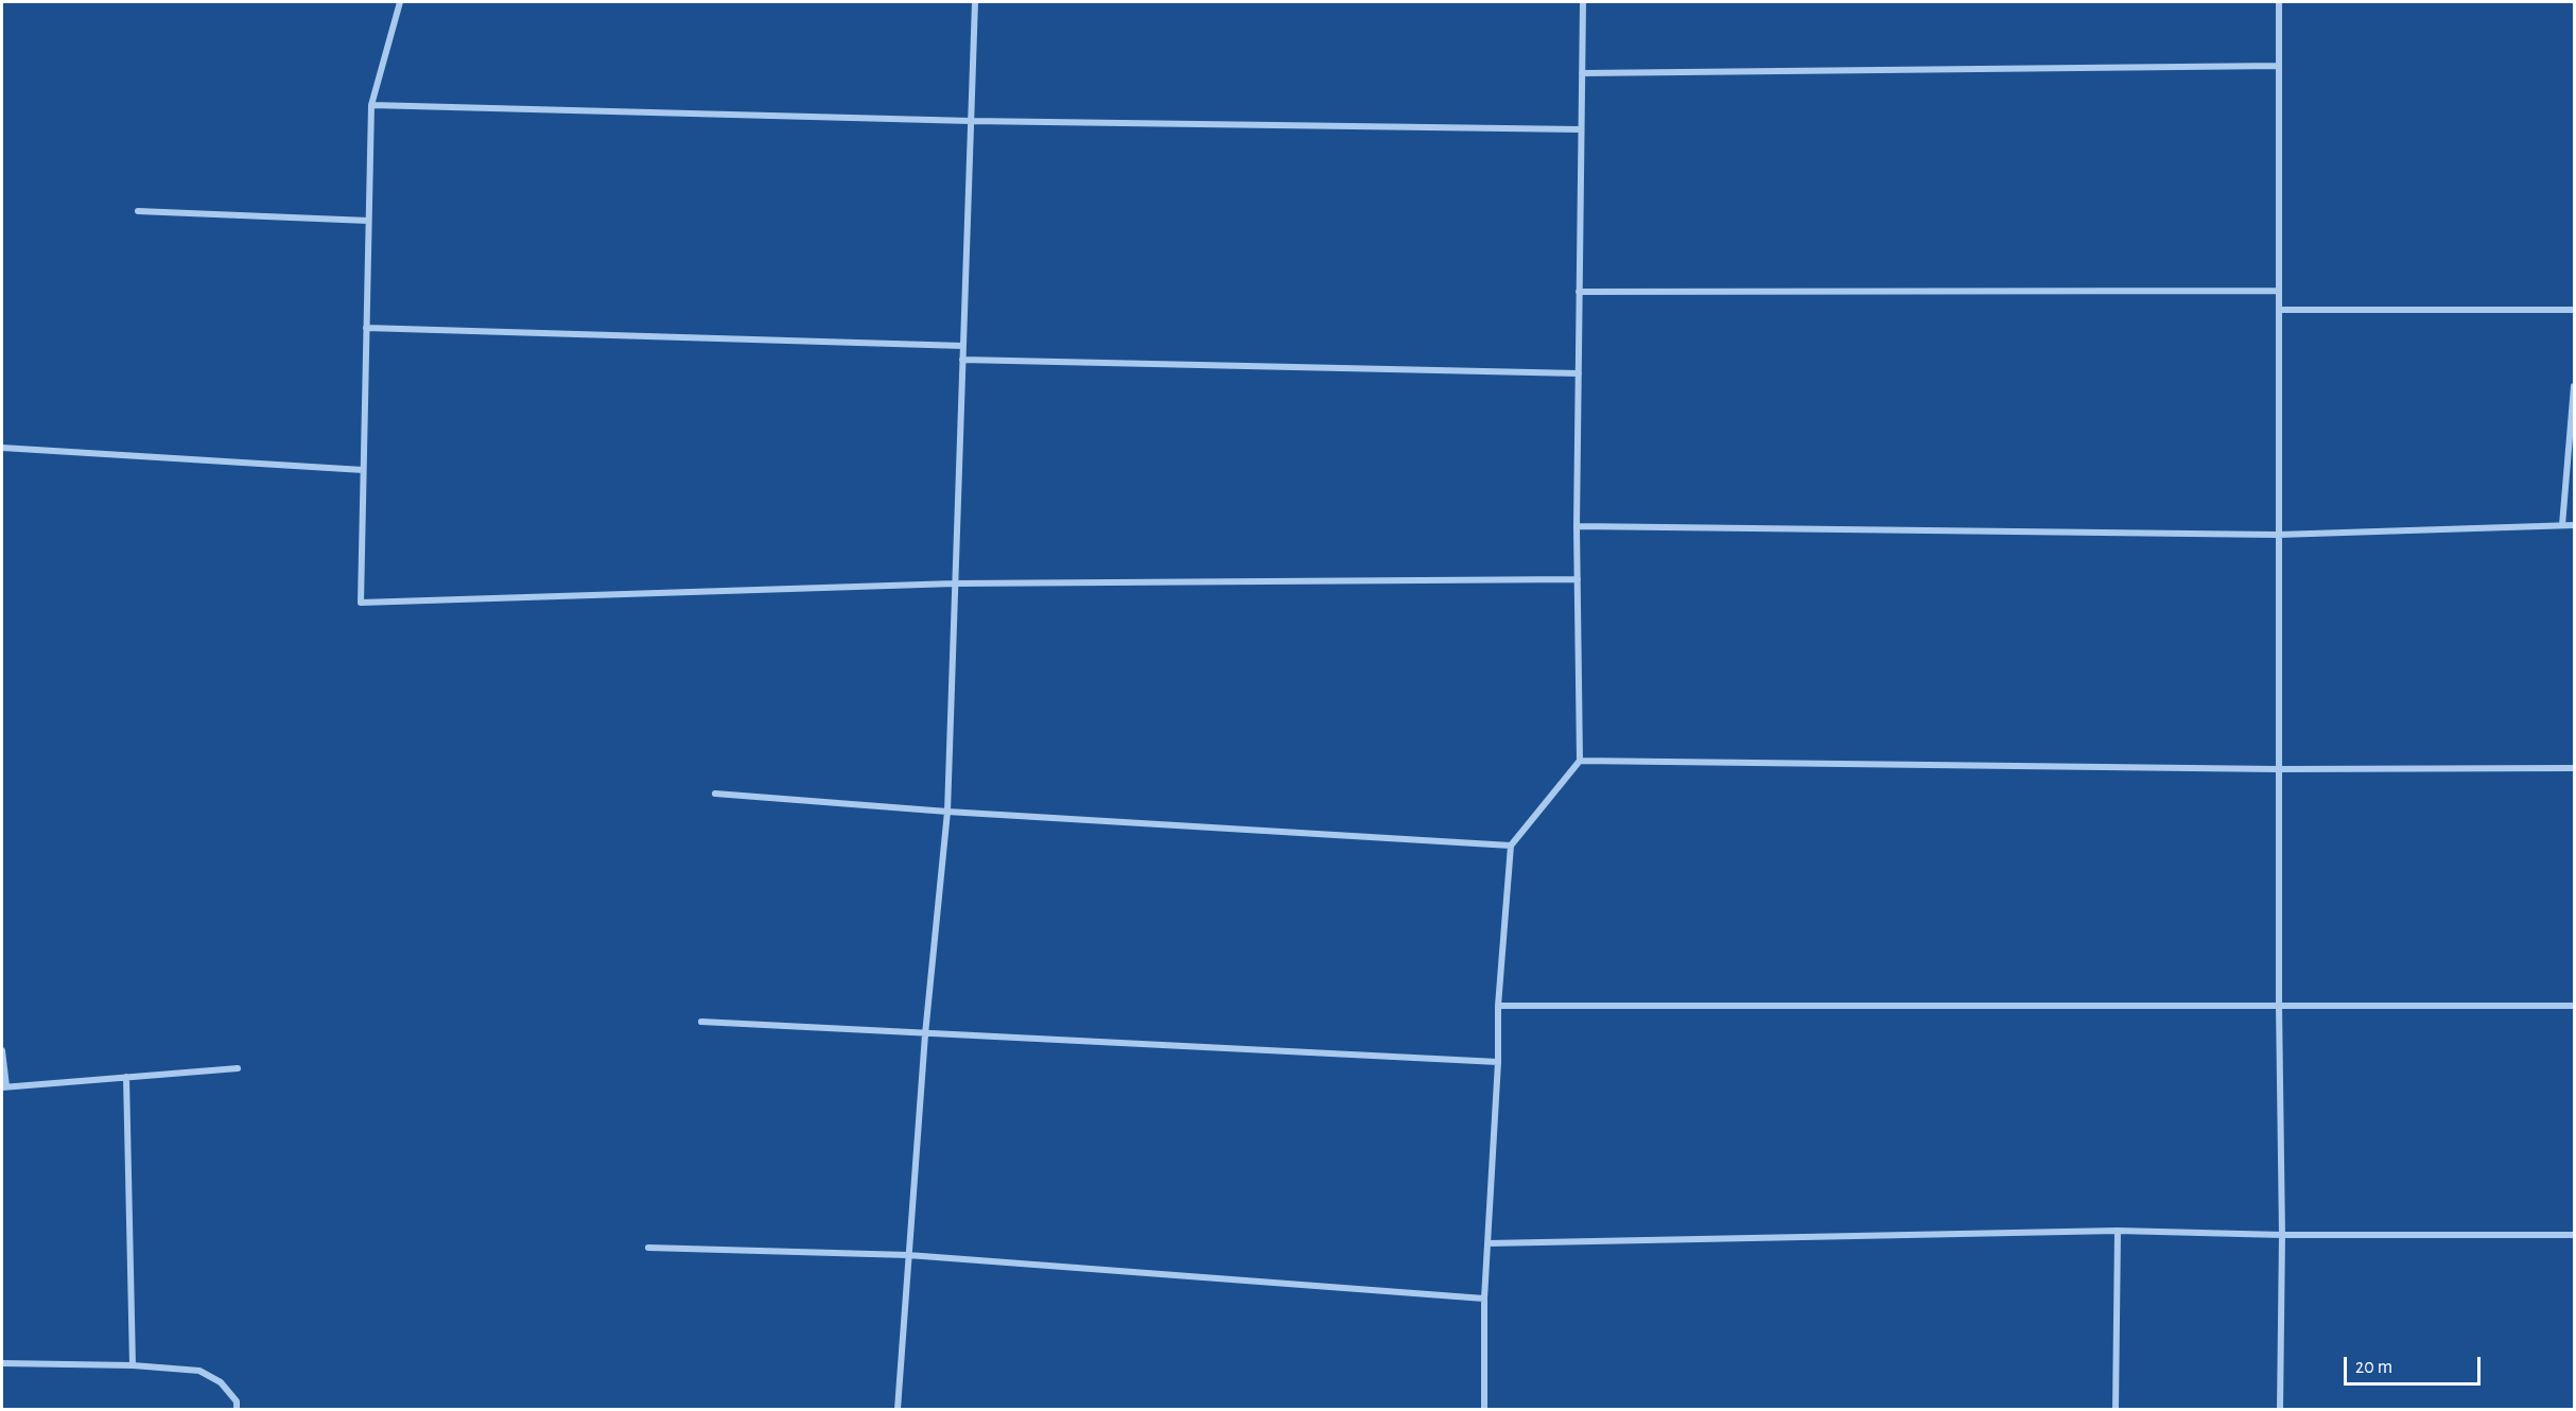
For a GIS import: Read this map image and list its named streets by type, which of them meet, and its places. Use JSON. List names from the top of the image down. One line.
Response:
{"scale_bar":"20 m"}
